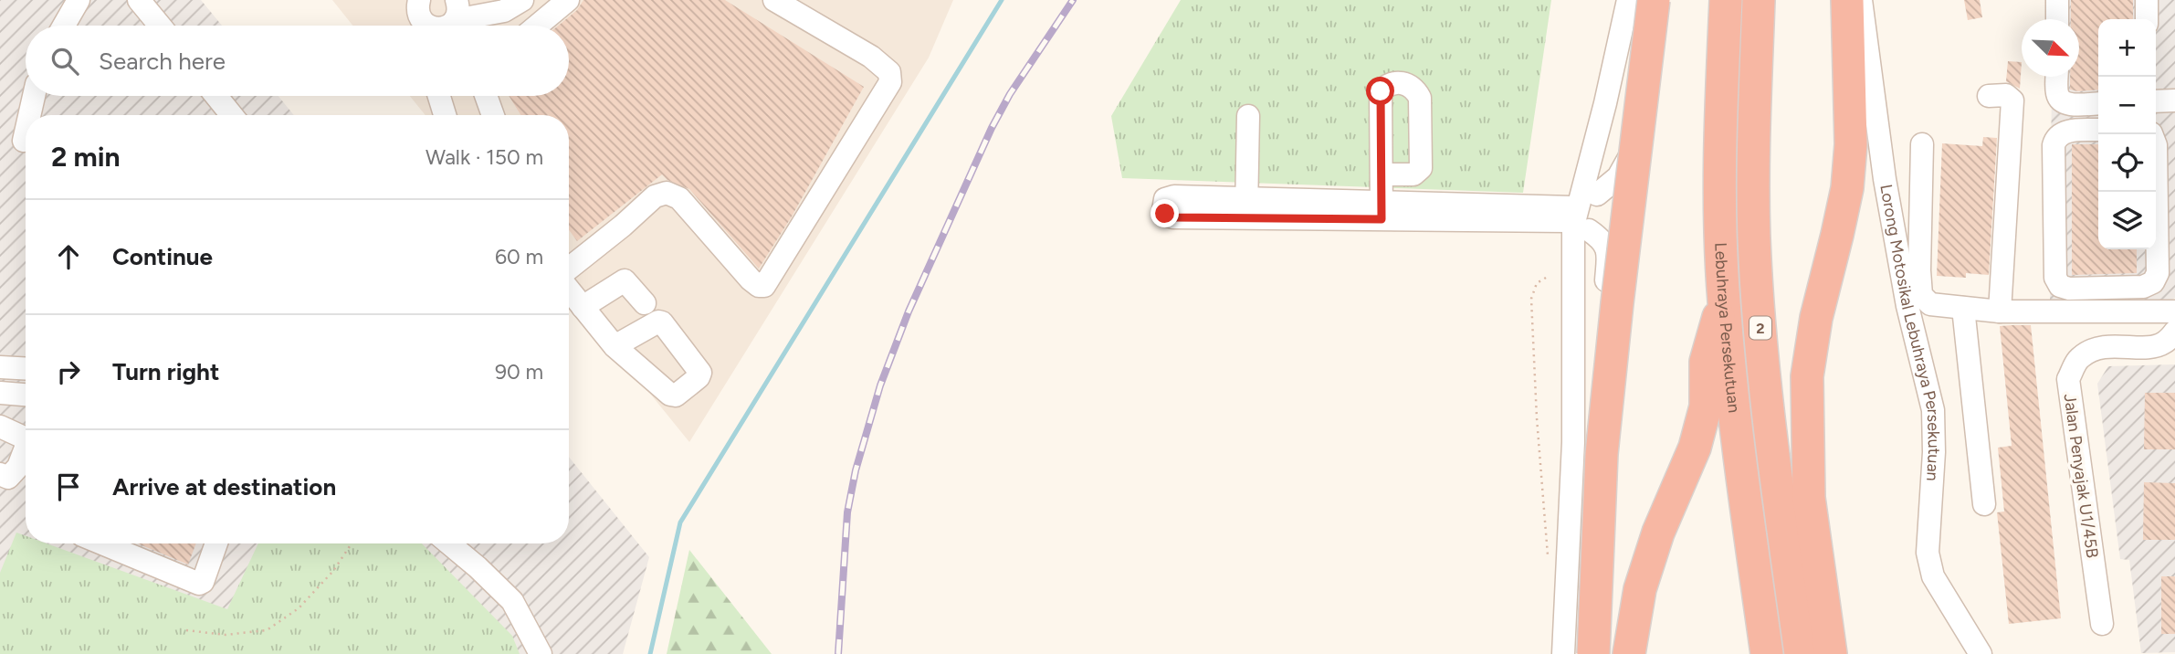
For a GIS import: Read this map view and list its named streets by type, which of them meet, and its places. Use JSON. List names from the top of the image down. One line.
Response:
{"streets":{"highway":["Lebuhraya Persekutuan","2"],"street":["Lorong Motosikal Lebuhraya Persekutuan","Jalan Penyajak U1/45B"]},"north":"bottom right","page":{"map_buttons":["+","−"],"search":"Search here","heading":["2 min","Walk · 150 m"],"list":[["Continue","60 m"],["Turn right","90 m"],"Arrive at destination"]}}
